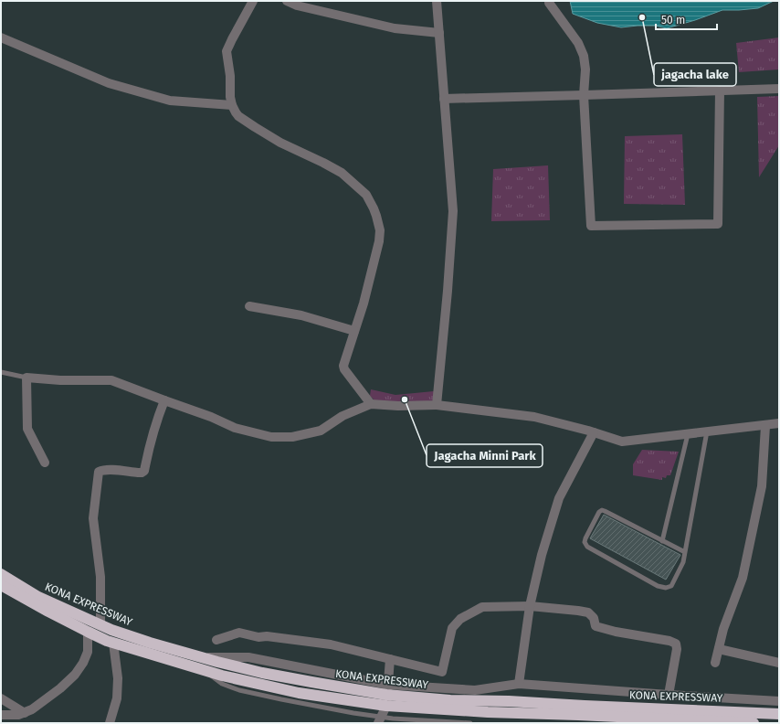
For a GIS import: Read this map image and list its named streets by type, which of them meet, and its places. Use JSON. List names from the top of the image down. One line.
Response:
{"streets":{"highway":["KONA EXPRESSWAY"]},"places":["jagacha lake","Jagacha Minni Park"],"scale_bar":"50 m"}
